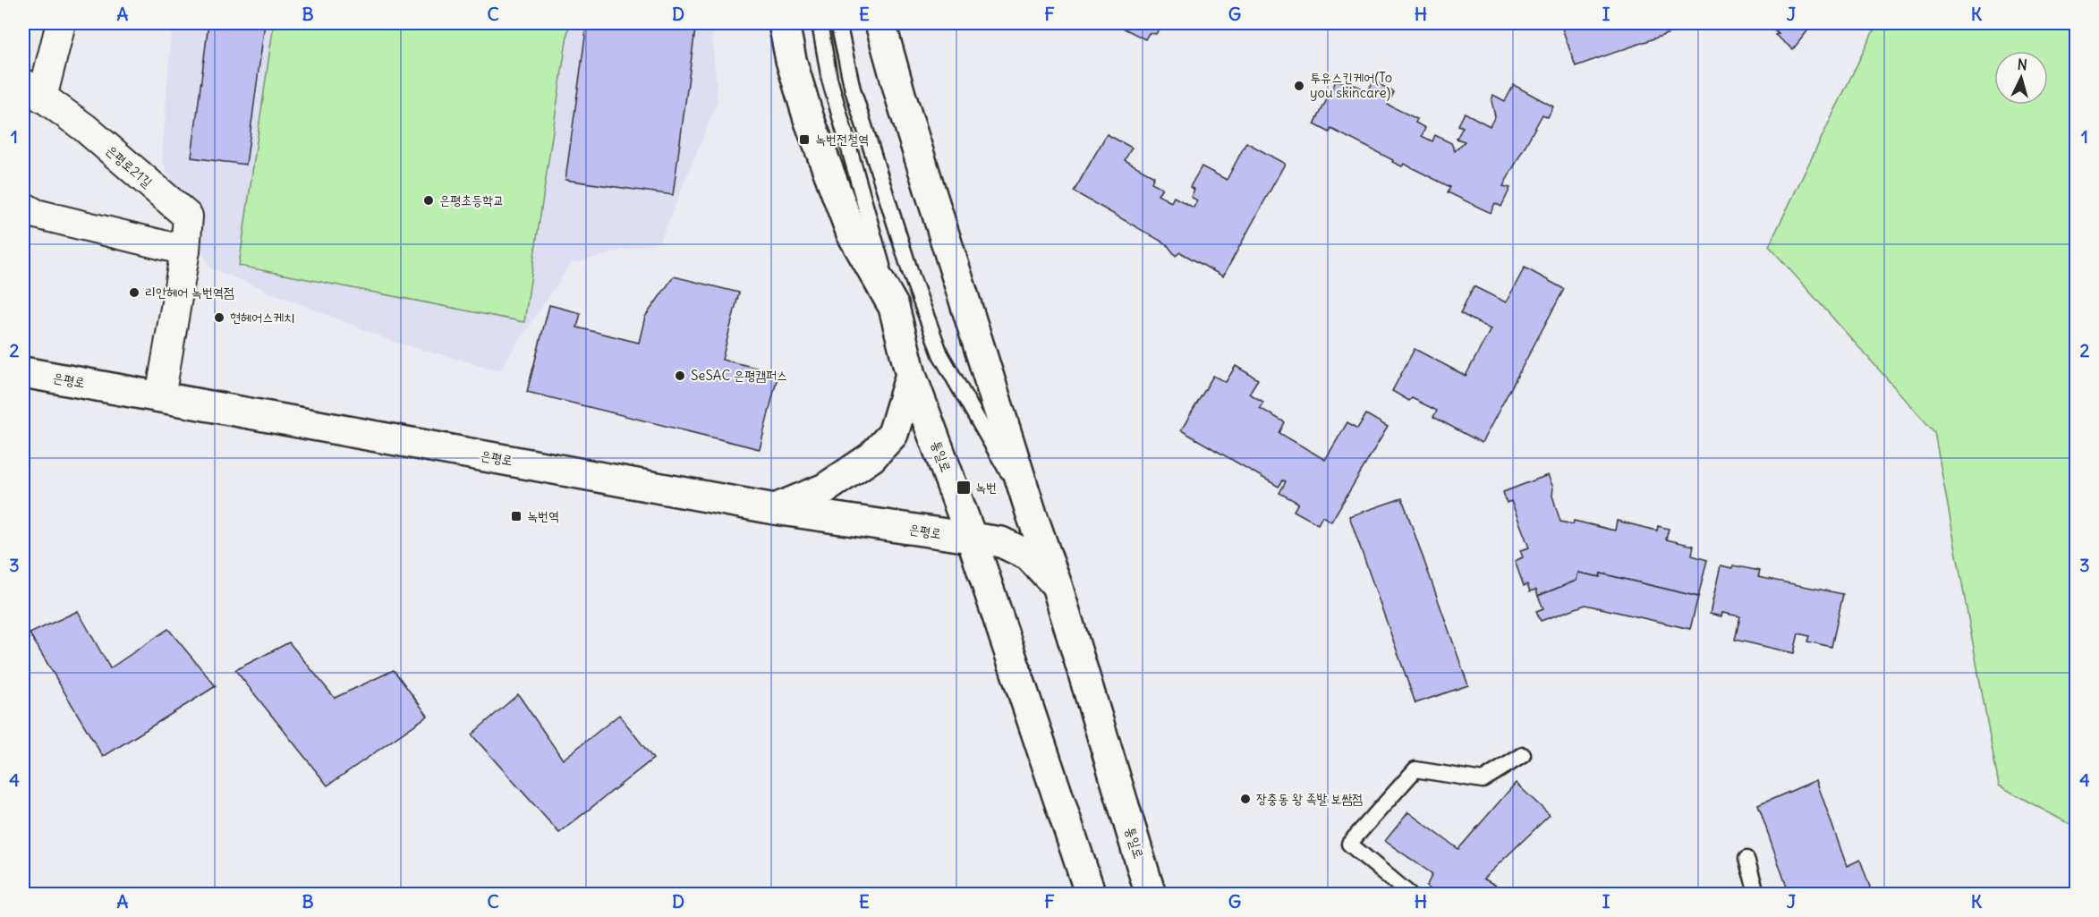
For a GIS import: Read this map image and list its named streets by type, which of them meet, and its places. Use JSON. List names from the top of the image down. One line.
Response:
{"streets":{"main road":["은평로","통일로"],"street":["은평로21길"]},"crossings":[["은평로21길","은평로"],["은평로","통일로"]],"places":{"other":["투유스킨케어(To you skincare)","은평초등학교","리안헤어 녹번역점","현헤어스케치","SeSAC 은평캠퍼스","장충동 왕 족발 보쌈점"],"transit":["녹번전철역","녹번","녹번역"]},"north":"top","grid":{"columns":["A","B","C","D","E","F","G","H","I","J","K"],"rows":["1","2","3","4"]}}
